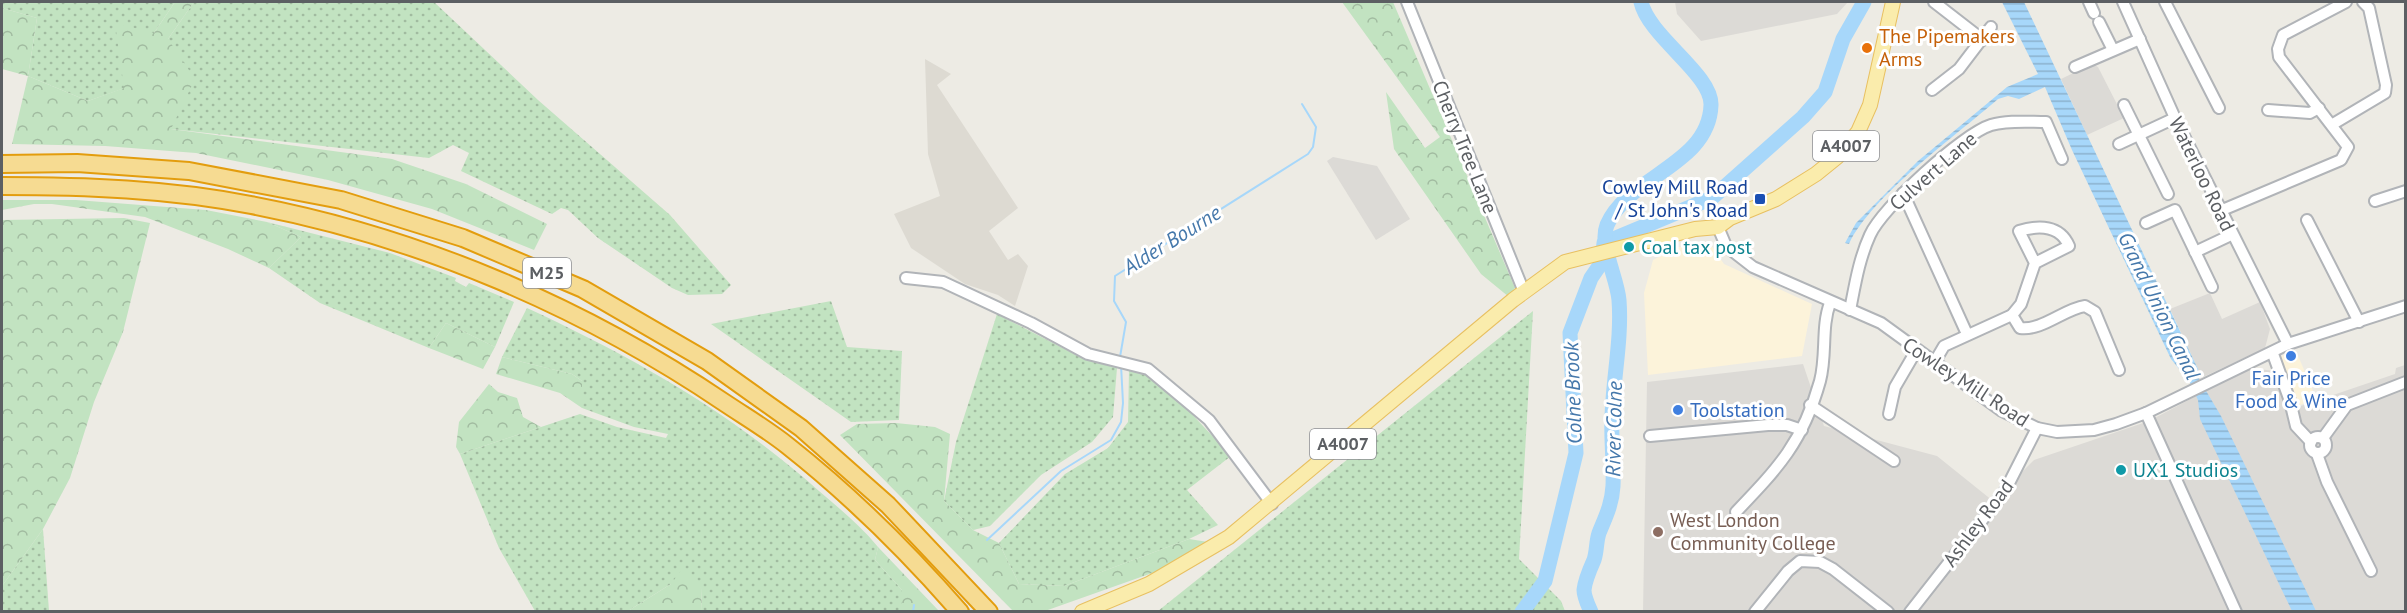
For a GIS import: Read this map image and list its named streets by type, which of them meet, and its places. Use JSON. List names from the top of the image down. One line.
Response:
{"streets":{"highway":["M25"],"main road":["A4007"],"street":["Cherry Tree Lane","Culvert Lane","Waterloo Road","Cowley Mill Road","Ashley Road"]},"crossings":[["A4007","Cherry Tree Lane"],["A4007","Cowley Mill Road"],["Culvert Lane","Cowley Mill Road"],["Waterloo Road","Cowley Mill Road"],["Cowley Mill Road","Ashley Road"]],"water":["Alder Bourne","Grand Union Canal","Colne Brook","River Colne"],"places":{"other":["The Pipemakers Arms","Coal tax post","Fair Price Food & Wine","Toolstation","UX1 Studios","West London Community College"],"transit":["Cowley Mill Road / St John's Road"]}}
